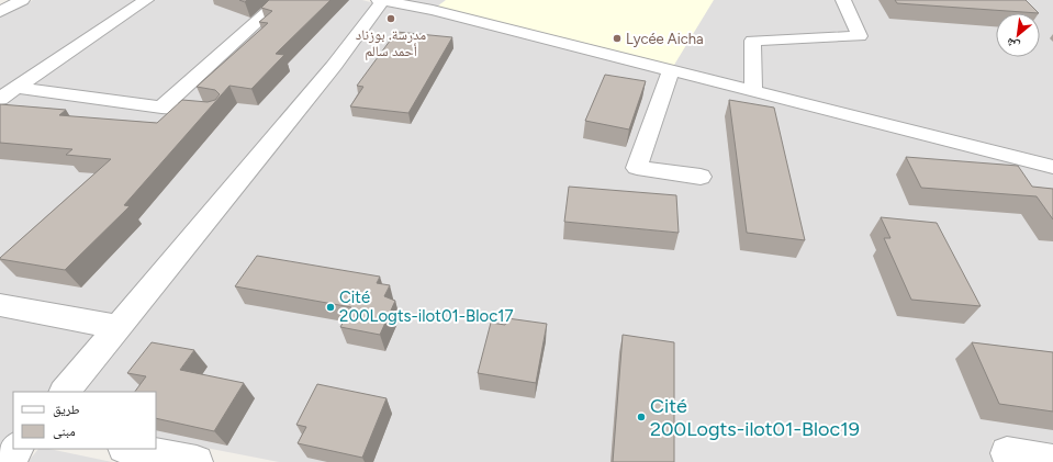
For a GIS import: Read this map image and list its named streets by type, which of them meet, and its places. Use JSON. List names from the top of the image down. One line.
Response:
{"places":["مدرسة. بوزناد أحمد سالم","Lycée Aicha","Cité 200Logts-ilot01-Bloc17","Cité 200Logts-ilot01-Bloc19"],"legend":["طريق","مبنى"],"north":"bottom left"}
